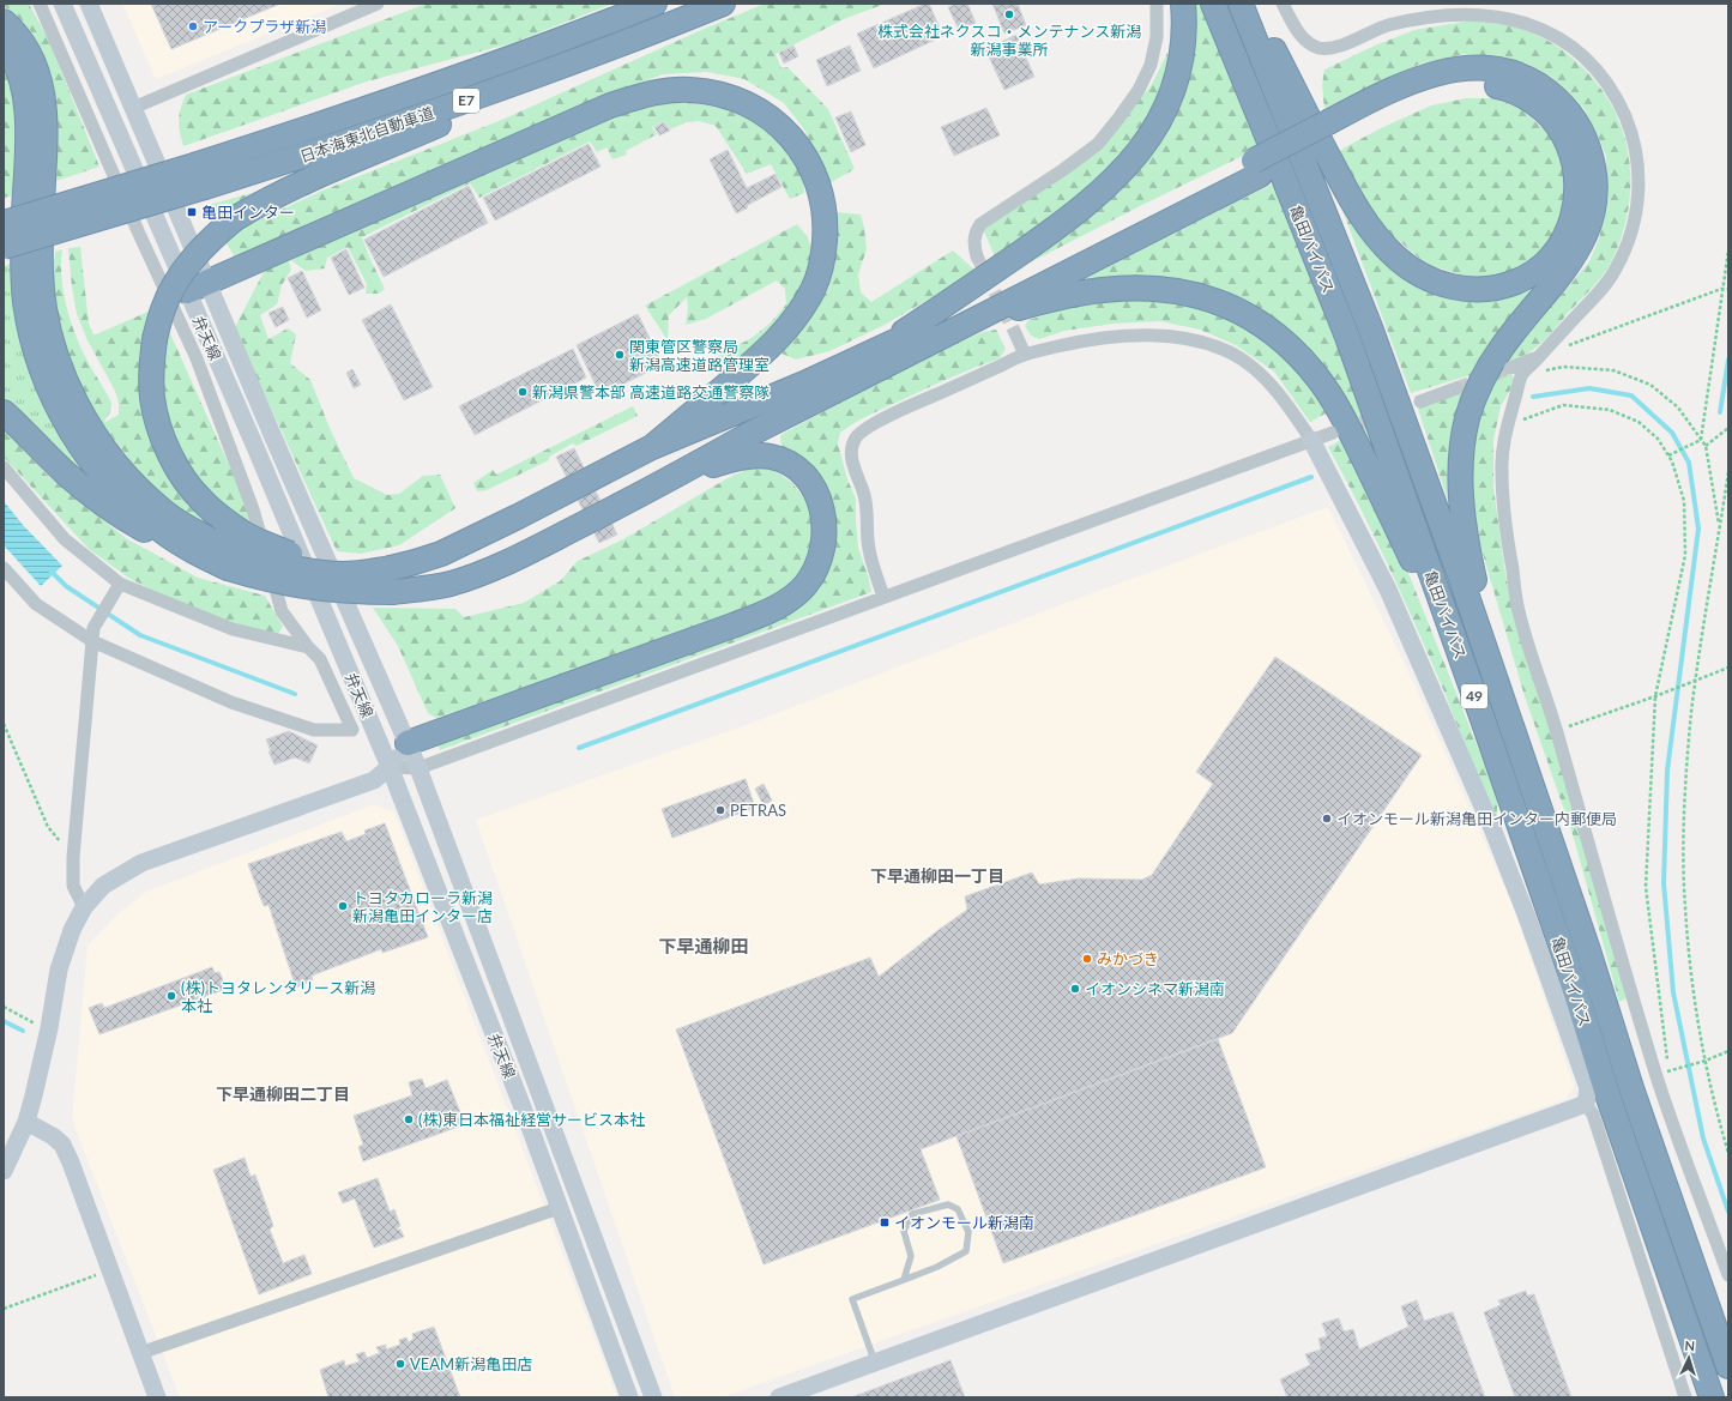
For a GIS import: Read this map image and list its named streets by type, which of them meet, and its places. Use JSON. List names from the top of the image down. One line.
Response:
{"streets":{"highway":["E7","日本海東北自動車道","亀田バイパス","49"],"street":["弁天線"]},"districts":["下早通柳田一丁目","下早通柳田","下早通柳田二丁目"],"places":{"other":["株式会社ネクスコ・メンテナンス新潟 新潟事業所","アークプラザ新潟","関東管区警察局 新潟高速道路管理室","新潟県警本部 高速道路交通警察隊","PETRAS","イオンモール新潟亀田インター内郵便局","トヨタカローラ新潟 新潟亀田インター店","みかづき","イオンシネマ新潟南","(株)トヨタレンタリース新潟 本社","(株)東日本福祉経営サービス本社","VEAM新潟亀田店"],"transit":["亀田インター","イオンモール新潟南"]},"north":"top"}
